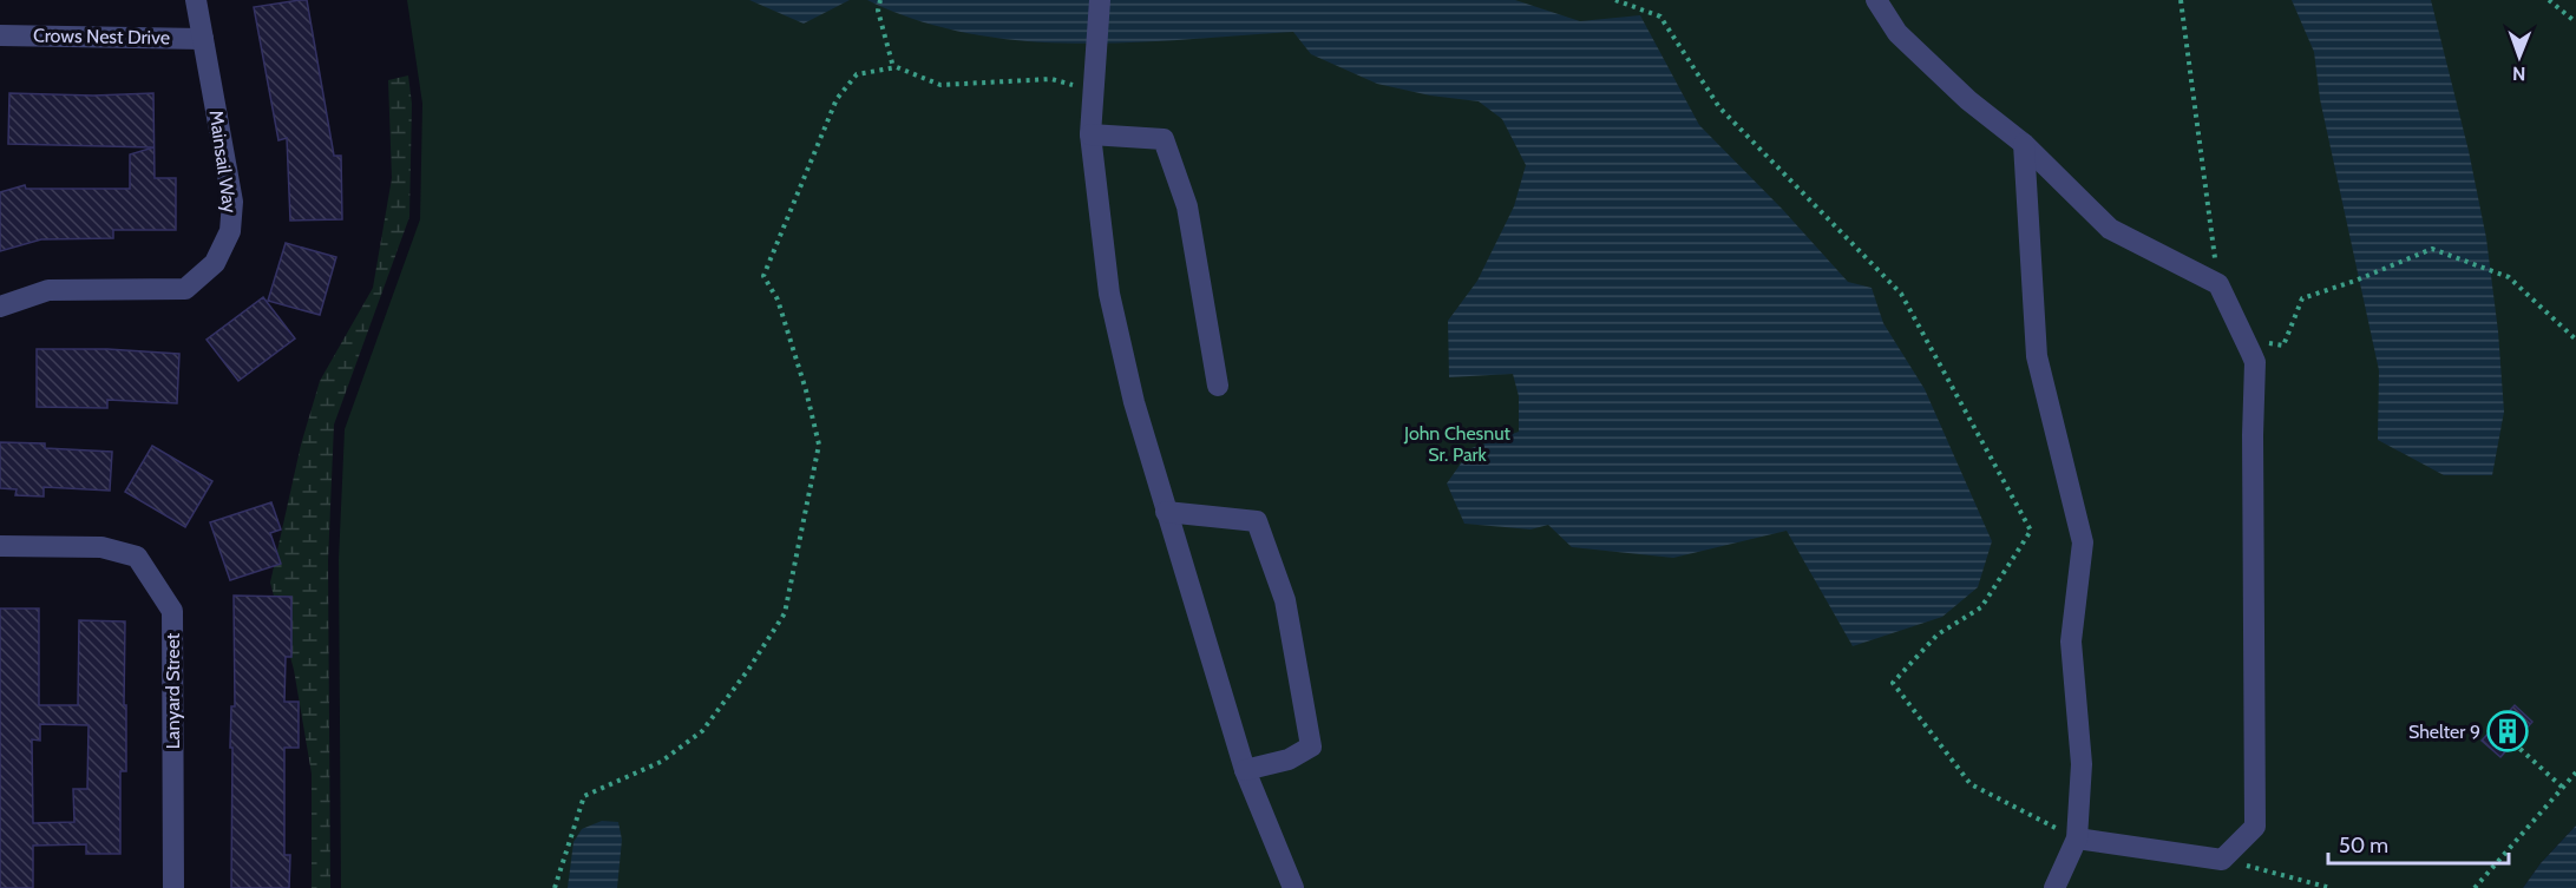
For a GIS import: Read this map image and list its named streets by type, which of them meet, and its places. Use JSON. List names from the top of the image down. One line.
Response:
{"streets":{"street":["Crows Nest Drive","Mainsail Way","Lanyard Street"]},"crossings":[["Crows Nest Drive","Mainsail Way"]],"parks":["John Chesnut Sr. Park"],"places":{"building":["Shelter 9"]},"scale_bar":"50 m","north":"bottom"}
